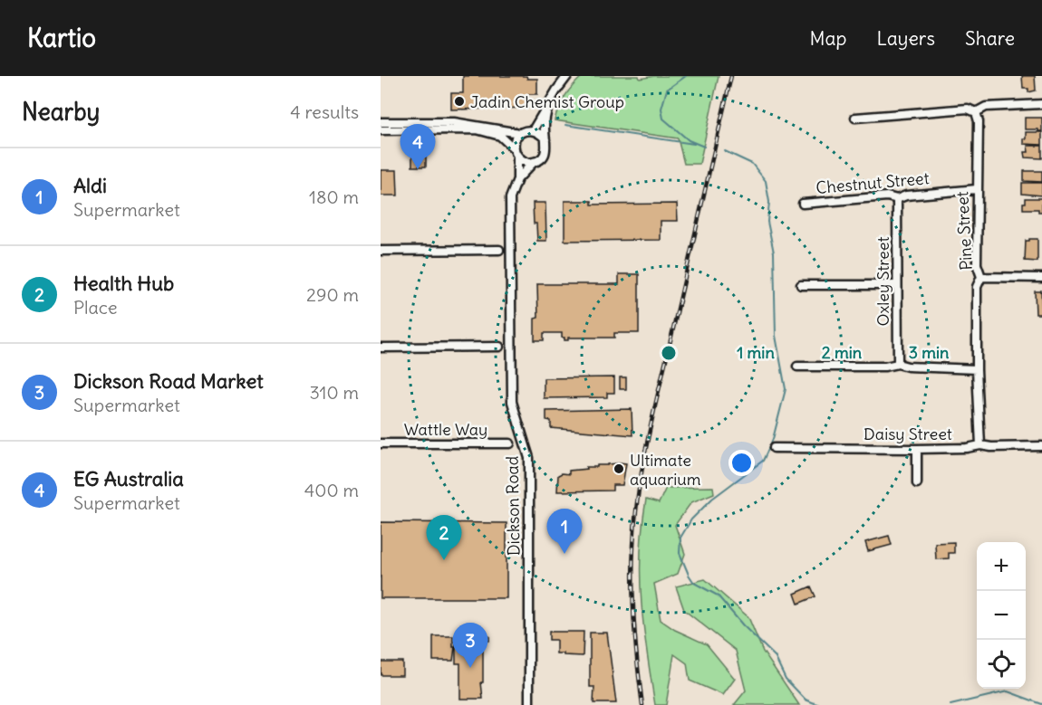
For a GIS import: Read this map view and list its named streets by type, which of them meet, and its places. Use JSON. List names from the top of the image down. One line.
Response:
{"streets":{"street":["Chestnut Street","Pine Street","Oxley Street","Wattle Way","Daisy Street","Dickson Road"]},"crossings":[["Chestnut Street","Pine Street"],["Chestnut Street","Oxley Street"],["Pine Street","Daisy Street"]],"places":["Jadin Chemist Group","Ultimate aquarium"],"page":{"header":"Kartio","nav":["Map","Layers","Share"],"heading":["Nearby","4 results"],"pins":["4","1","2","3"],"list":[{"mark":"1","name":"Aldi","note":"Supermarket","value":"180 m"},{"mark":"2","name":"Health Hub","note":"Place","value":"290 m"},{"mark":"3","name":"Dickson Road Market","note":"Supermarket","value":"310 m"},{"mark":"4","name":"EG Australia","note":"Supermarket","value":"400 m"}],"map_buttons":["+","−"]},"rings":["1 min","2 min","3 min"]}
